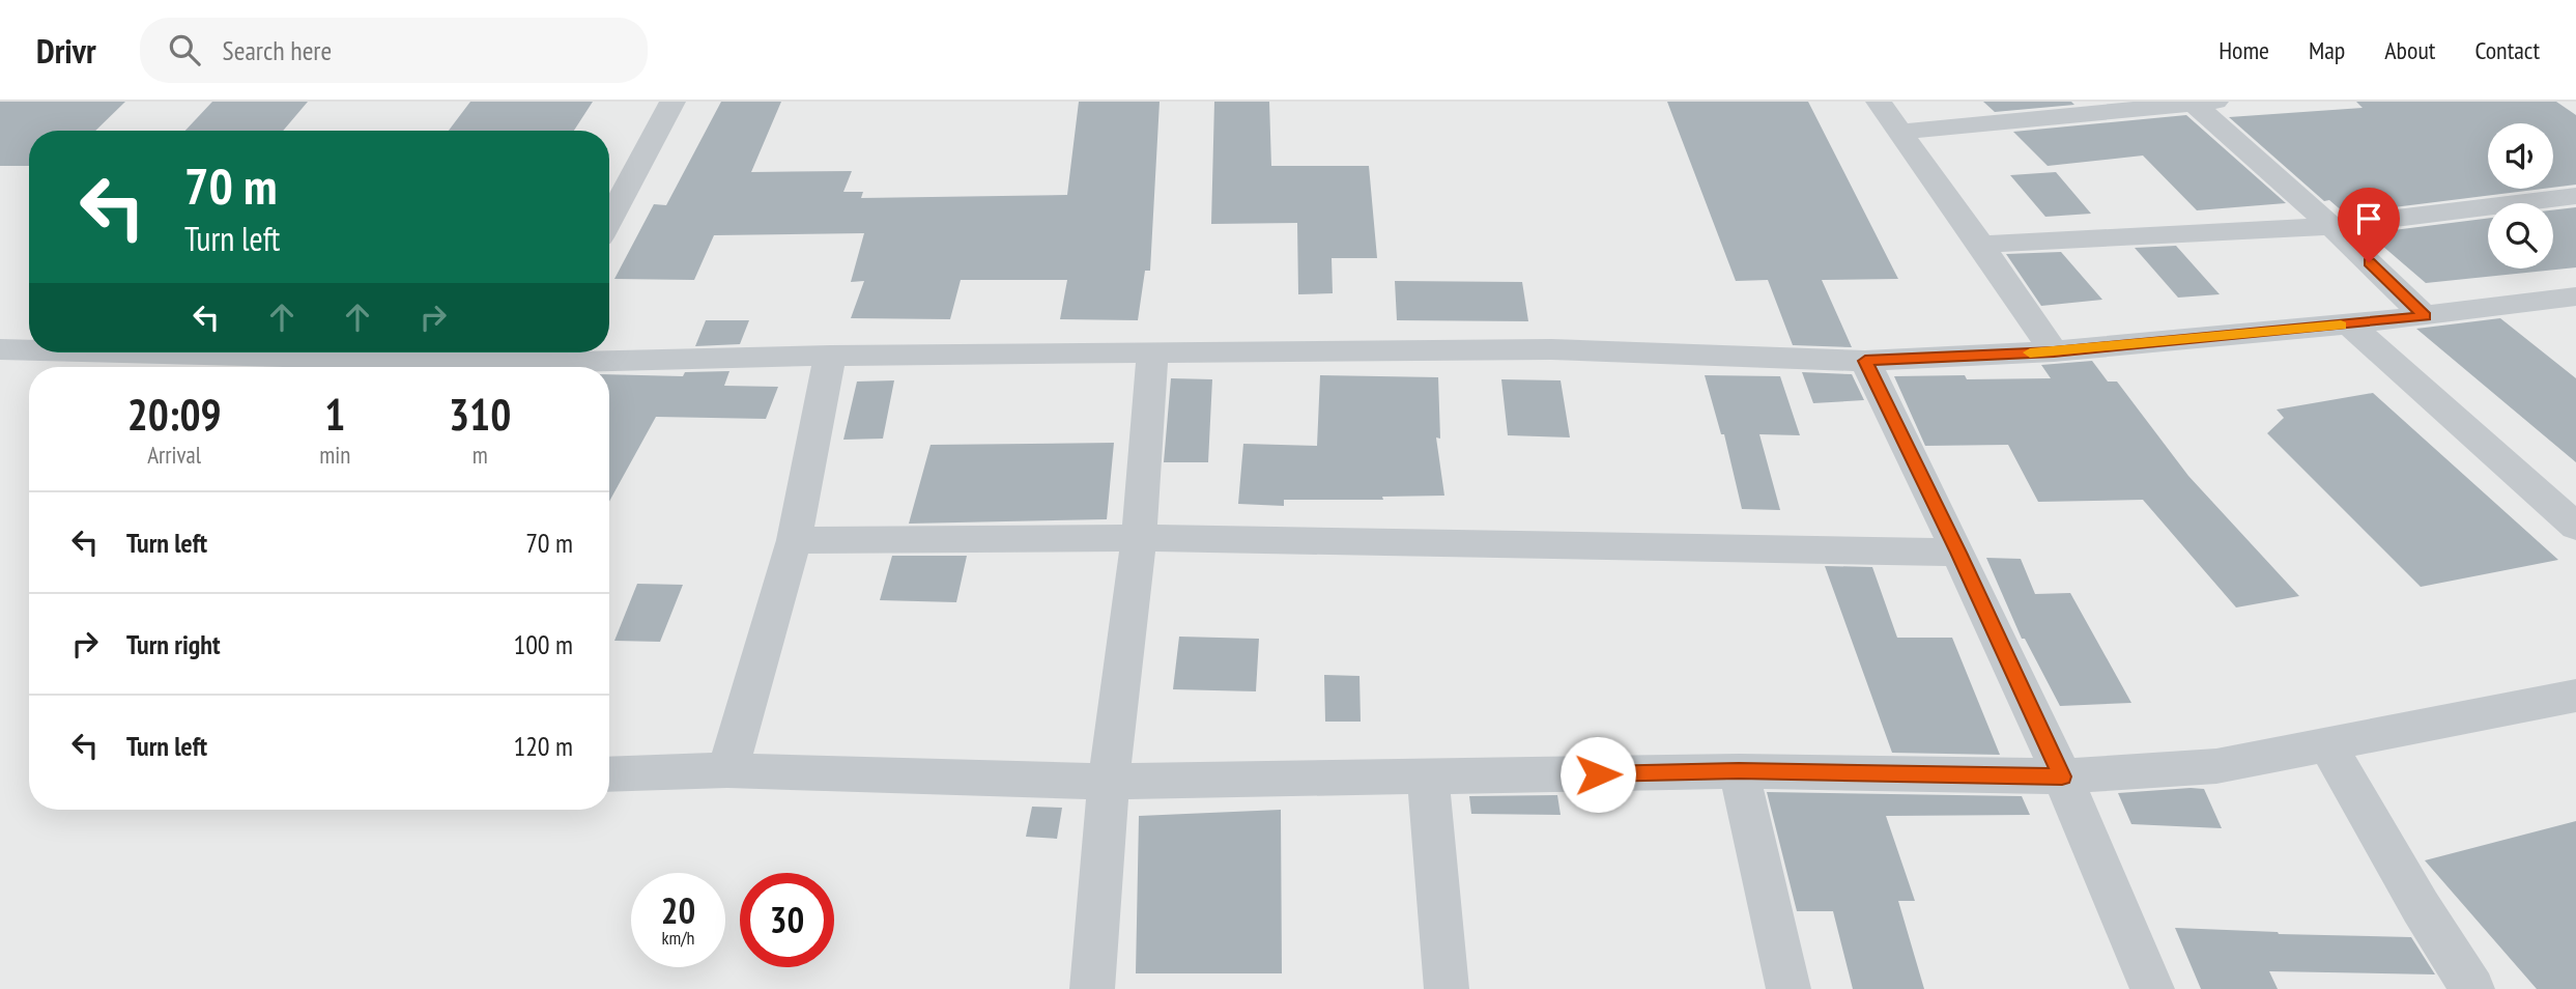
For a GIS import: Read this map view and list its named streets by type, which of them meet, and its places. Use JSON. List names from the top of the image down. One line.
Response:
{"page":{"header":"Drivr","search":"Search here","nav":["Home","Map","About","Contact"],"turn":["70 m","Turn left"],"eta":["20:09","Arrival","1","min","310","m"],"list":[{"name":"Turn left","value":"70 m"},{"name":"Turn right","value":"100 m"},{"name":"Turn left","value":"120 m"}],"speed":"20 km/h","limit":"30"}}
